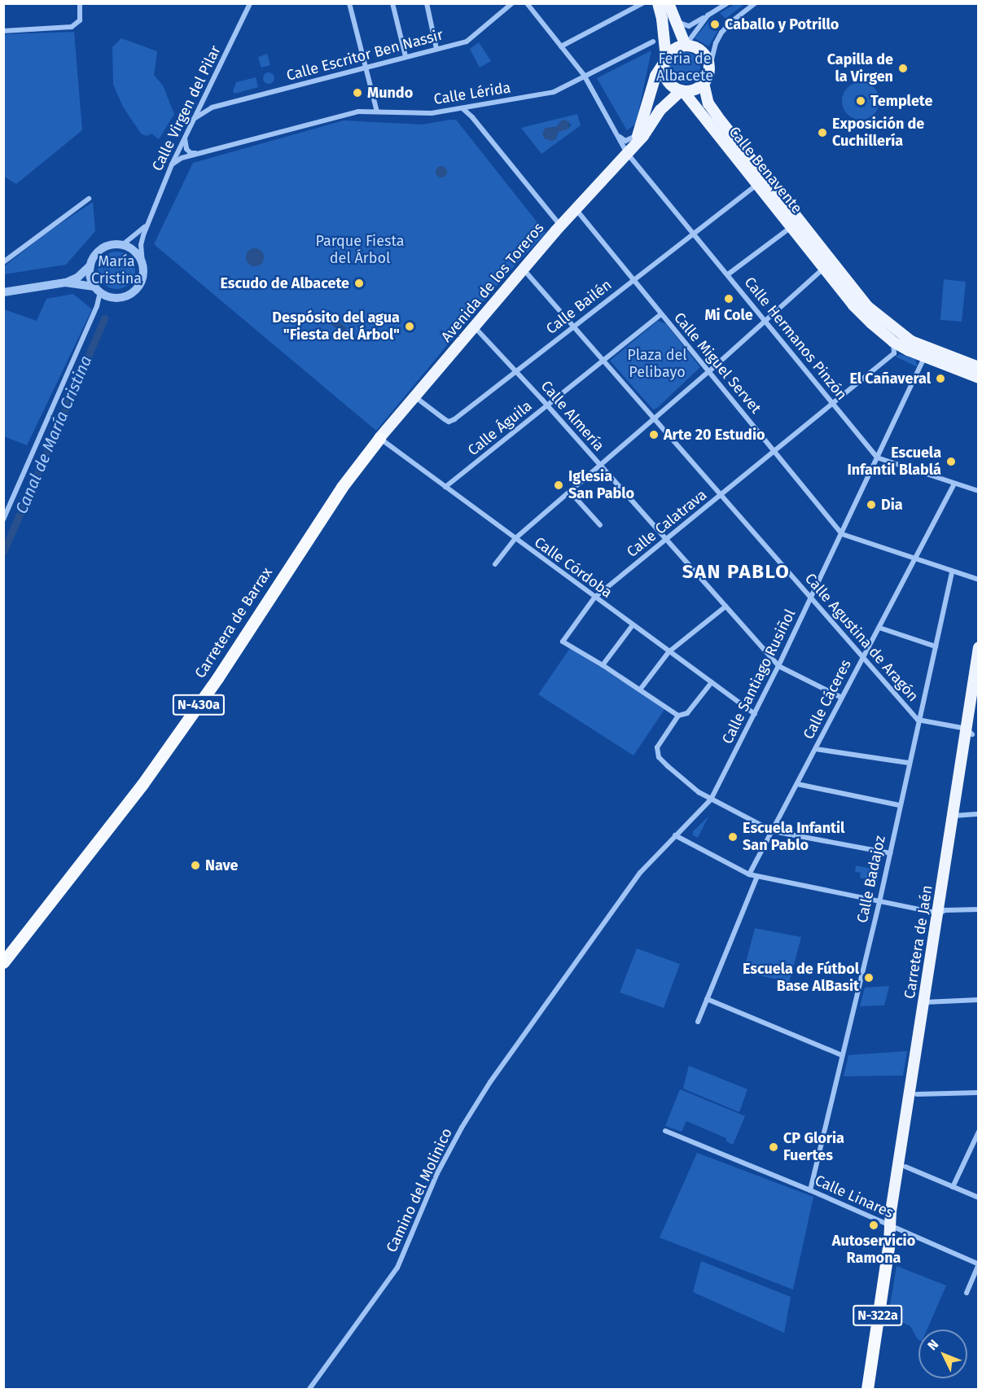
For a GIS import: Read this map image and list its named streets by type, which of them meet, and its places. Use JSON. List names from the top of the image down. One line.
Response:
{"streets":{"highway":["Carretera de Barrax","N-430a","Carretera de Jaén","N-322a"],"main road":["Calle Benavente","Avenida de los Toreros"],"street":["Calle Escritor Ben Nassir","Calle Lérida","Calle Virgen del Pilar","Calle Bailén","Calle Hermanos Pinzón","Calle Miguel Servet","Calle Almería","Calle Águila","Calle Calatrava","Calle Córdoba","Calle Agustina de Aragón","Calle Santiago Rusiñol","Calle Cáceres","Calle Badajoz","Camino del Molinico","Calle Linares"]},"crossings":[["Calle Escritor Ben Nassir","Calle Virgen del Pilar"],["Calle Lérida","Calle Virgen del Pilar"],["Calle Lérida","Calle Hermanos Pinzón"],["Calle Benavente","Avenida de los Toreros"],["Calle Benavente","Calle Bailén"],["Calle Benavente","Calle Calatrava"],["Calle Benavente","Calle Santiago Rusiñol"],["Avenida de los Toreros","Calle Bailén"],["Avenida de los Toreros","Calle Hermanos Pinzón"],["Avenida de los Toreros","Calle Miguel Servet"],["Avenida de los Toreros","Calle Almería"],["Avenida de los Toreros","Calle Córdoba"],["Avenida de los Toreros","Carretera de Barrax"],["Avenida de los Toreros","Calle Agustina de Aragón"],["Calle Bailén","Calle Hermanos Pinzón"],["Calle Bailén","Calle Miguel Servet"],["Calle Bailén","Calle Almería"],["Calle Bailén","Calle Agustina de Aragón"],["Calle Hermanos Pinzón","Calle Calatrava"],["Calle Hermanos Pinzón","Calle Santiago Rusiñol"],["Calle Miguel Servet","Calle Águila"],["Calle Miguel Servet","Calle Calatrava"],["Calle Miguel Servet","Calle Santiago Rusiñol"],["Calle Almería","Calle Águila"],["Calle Almería","Calle Calatrava"],["Calle Almería","Calle Santiago Rusiñol"],["Calle Almería","Calle Cáceres"],["Calle Águila","Calle Córdoba"],["Calle Águila","Calle Agustina de Aragón"],["Calle Calatrava","Calle Córdoba"],["Calle Calatrava","Calle Agustina de Aragón"],["Calle Córdoba","Carretera de Barrax"],["Calle Córdoba","Calle Santiago Rusiñol"],["Calle Agustina de Aragón","Calle Santiago Rusiñol"],["Calle Agustina de Aragón","Calle Cáceres"],["Calle Agustina de Aragón","Calle Badajoz"],["Calle Agustina de Aragón","Carretera de Jaén"],["Calle Santiago Rusiñol","Camino del Molinico"],["Calle Badajoz","Calle Linares"],["Carretera de Jaén","Calle Linares"]],"districts":["SAN PABLO"],"water":["Canal de María Cristina"],"parks":["Feria de Albacete","Parque Fiesta del Árbol","María Cristina","Plaza del Pelibayo"],"places":["Caballo y Potrillo","Capilla de la Virgen","Mundo","Templete","Exposición de Cuchillería","Escudo de Albacete","Mi Cole","Despósito del agua \"Fiesta del Árbol\"","El Cañaveral","Arte 20 Estudio","Escuela Infantil Blablá","Iglesia San Pablo","Dia","Escuela Infantil San Pablo","Nave","Escuela de Fútbol Base AlBasit","CP Gloria Fuertes","Autoservicio Ramona"],"north":"top left"}
